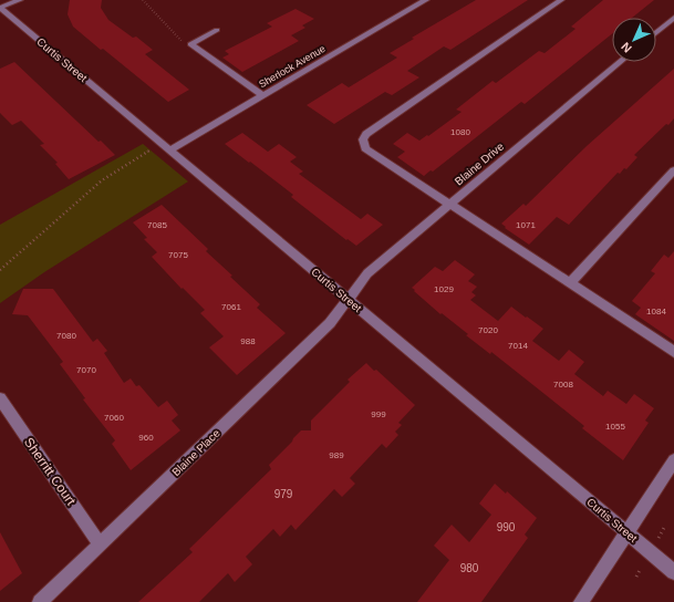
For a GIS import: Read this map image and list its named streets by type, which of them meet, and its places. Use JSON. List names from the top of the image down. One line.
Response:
{"streets":{"street":["Curtis Street","Sherlock Avenue","Blaine Drive","Blaine Place","Sherritt Court"]},"crossings":[["Curtis Street","Sherlock Avenue"],["Curtis Street","Blaine Drive"],["Curtis Street","Blaine Place"],["Blaine Drive","Blaine Place"],["Blaine Place","Sherritt Court"]],"house_numbers":["1080","7085","1071","7075","1029","7061","1084","7020","7080","988","7014","7070","7008","999","7060","1055","960","989","979","990","980"],"north":"bottom left"}
